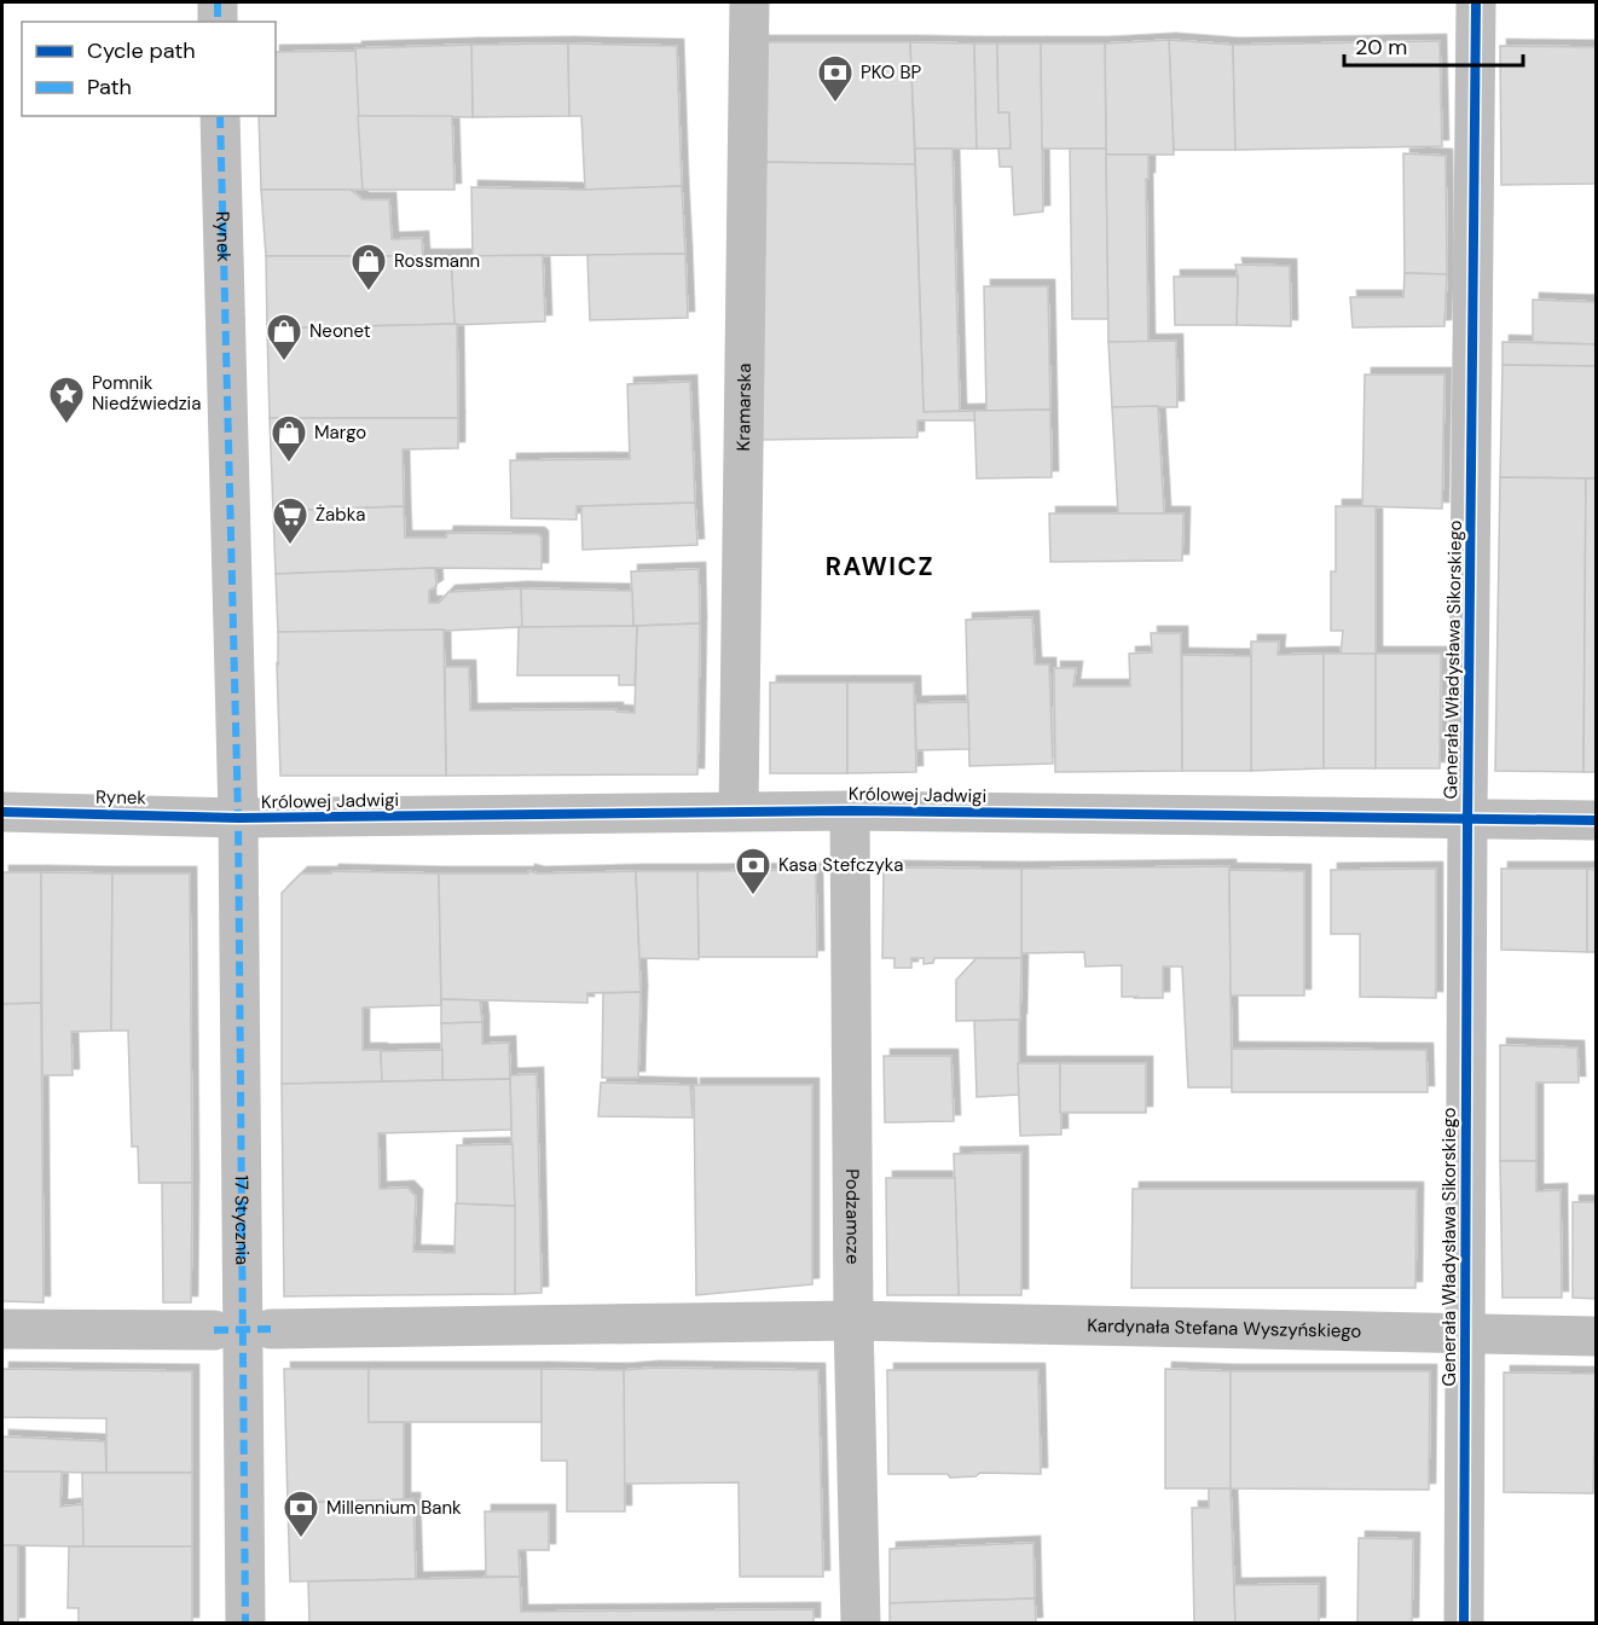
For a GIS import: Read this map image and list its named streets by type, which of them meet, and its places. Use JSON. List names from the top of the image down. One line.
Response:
{"streets":{"street":["Rynek","Kramarska","Generała Władysława Sikorskiego","Królowej Jadwigi","Podzamcze","17 Stycznia","Kardynała Stefana Wyszyńskiego"]},"crossings":[["Rynek","Królowej Jadwigi"],["Rynek","17 Stycznia"],["Kramarska","Królowej Jadwigi"],["Generała Władysława Sikorskiego","Królowej Jadwigi"],["Generała Władysława Sikorskiego","Kardynała Stefana Wyszyńskiego"],["Królowej Jadwigi","Podzamcze"],["Królowej Jadwigi","17 Stycznia"],["Podzamcze","Kardynała Stefana Wyszyńskiego"],["17 Stycznia","Kardynała Stefana Wyszyńskiego"]],"districts":["RAWICZ"],"places":{"bank":["PKO BP","Kasa Stefczyka","Millennium Bank"],"shop":["Rossmann","Neonet","Margo"],"place":["Pomnik Niedźwiedzia"],"supermarket":["Żabka"]},"legend":["Cycle path","Path"],"scale_bar":"20 m"}
